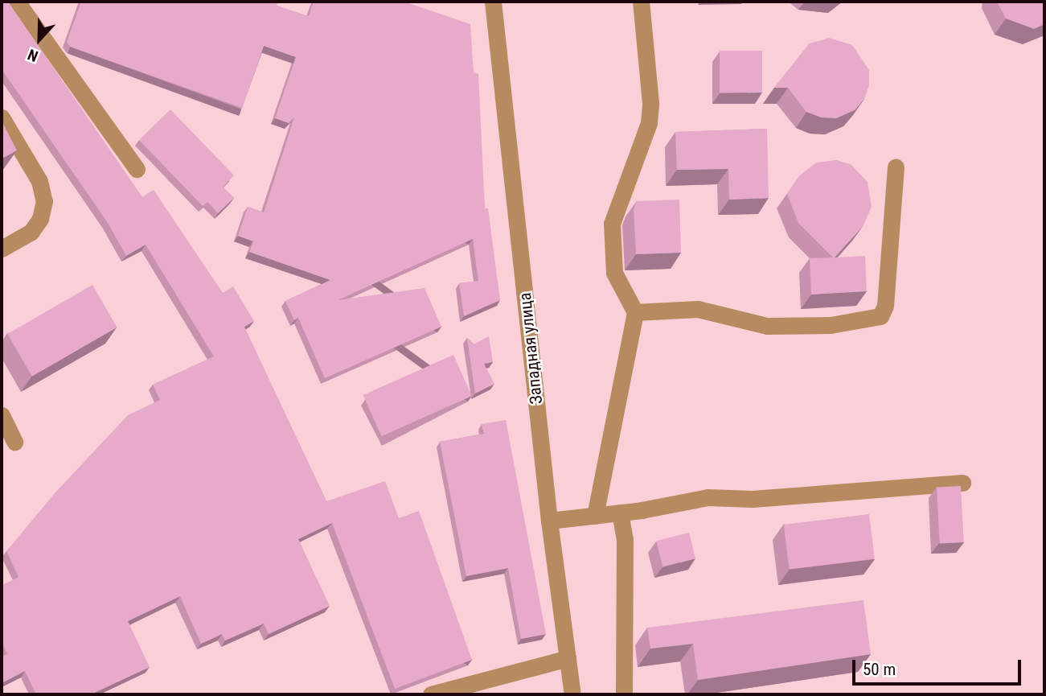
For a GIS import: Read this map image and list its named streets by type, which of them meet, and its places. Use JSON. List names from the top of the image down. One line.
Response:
{"streets":{"street":["Западная улица"]},"scale_bar":"50 m","north":"bottom"}
